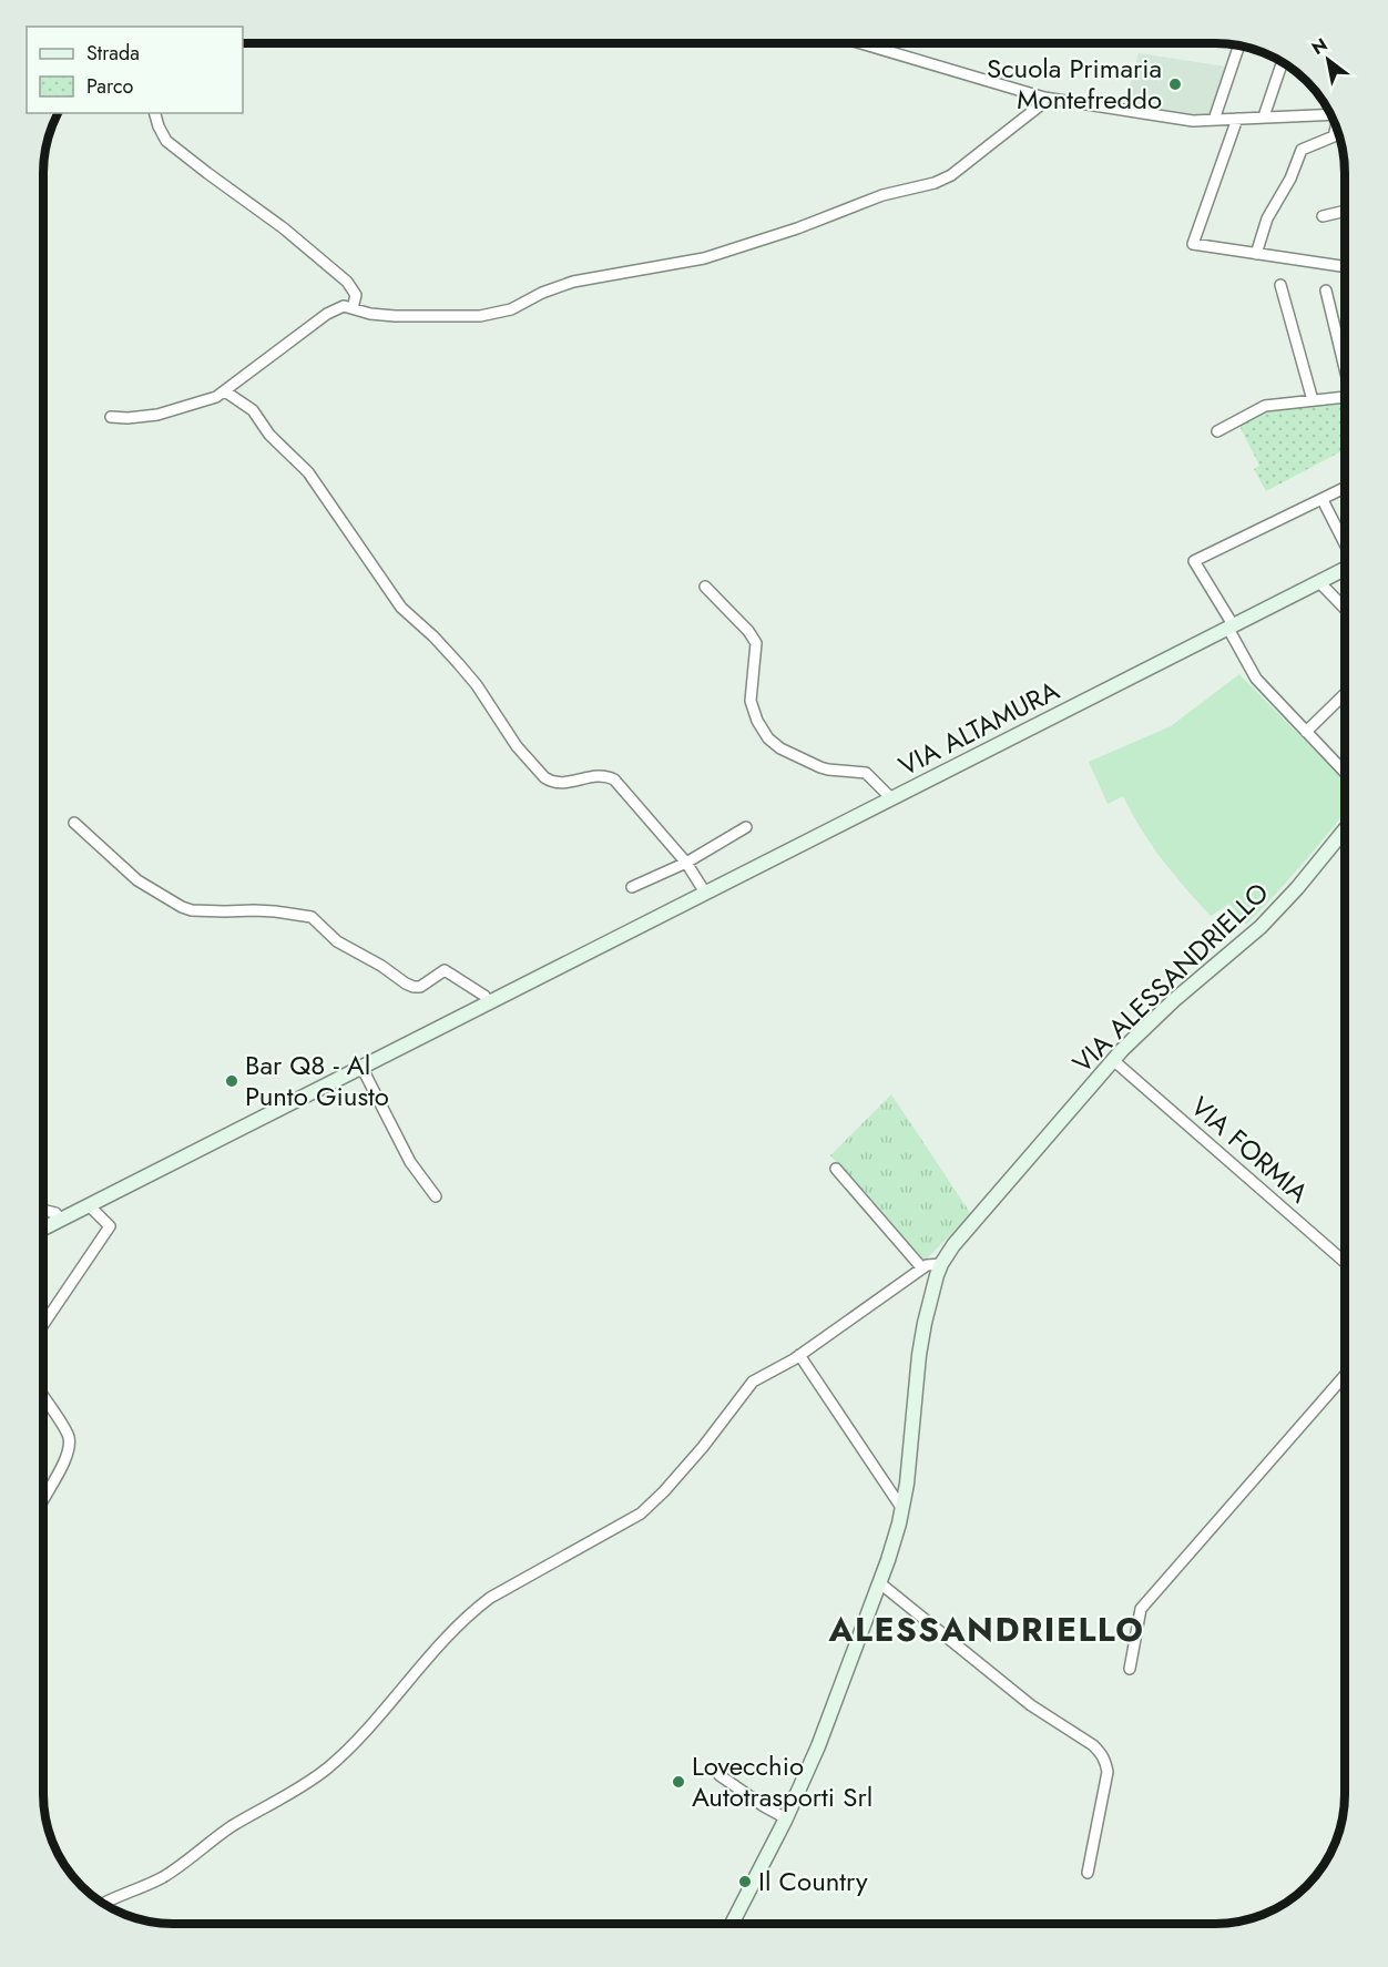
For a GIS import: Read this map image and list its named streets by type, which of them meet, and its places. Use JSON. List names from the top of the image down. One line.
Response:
{"streets":{"main road":["VIA ALTAMURA","VIA ALESSANDRIELLO"],"street":["VIA FORMIA"]},"crossings":[["VIA ALESSANDRIELLO","VIA FORMIA"]],"districts":["ALESSANDRIELLO"],"places":["Scuola Primaria Montefreddo","Bar Q8 - Al Punto Giusto","Lovecchio Autotrasporti Srl","Il Country"],"legend":["Strada","Parco"],"north":"top left"}
